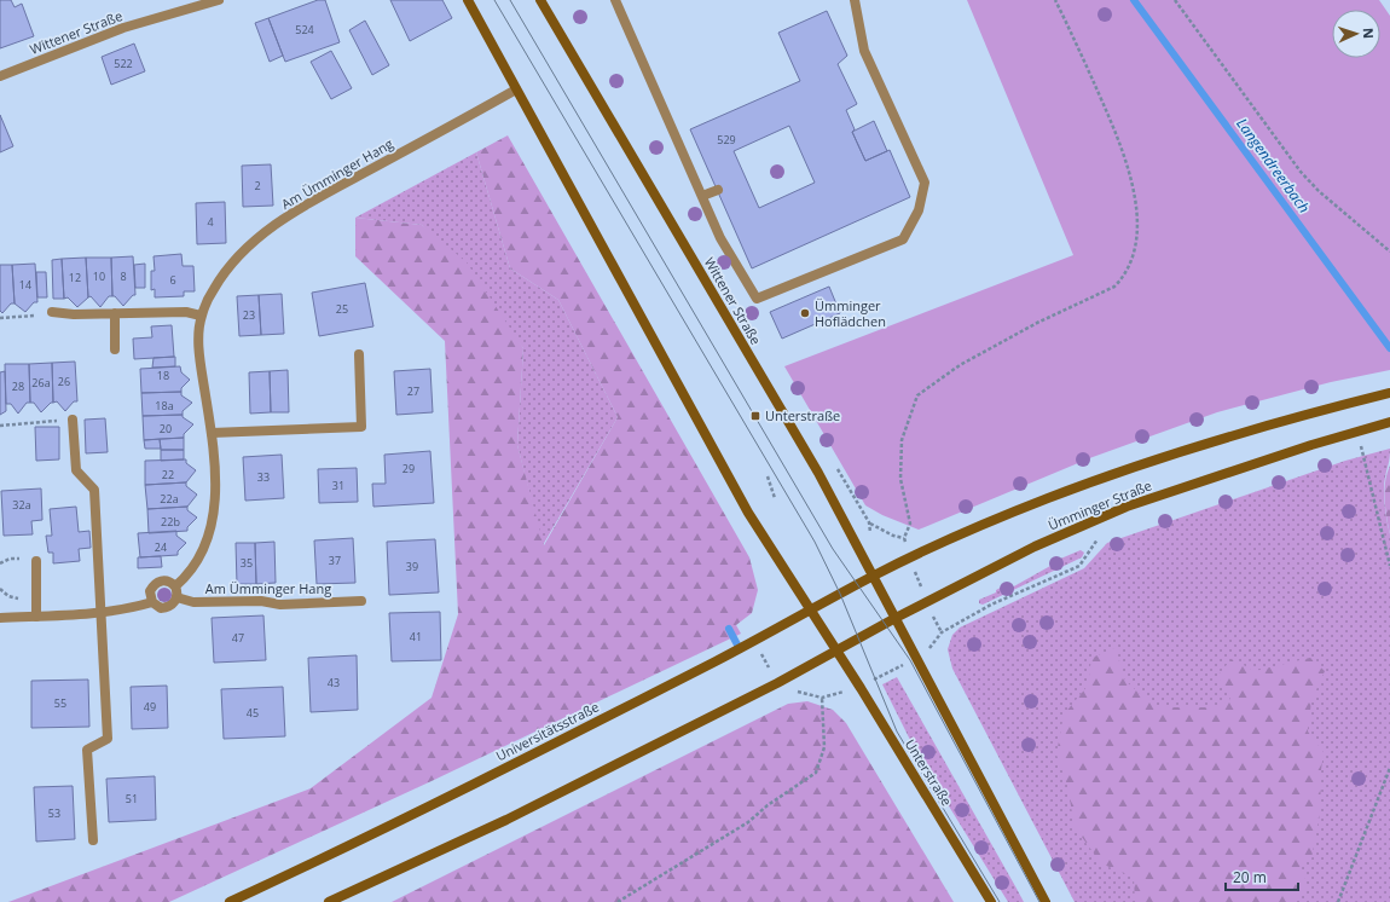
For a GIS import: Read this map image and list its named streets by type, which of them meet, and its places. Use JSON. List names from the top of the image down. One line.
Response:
{"streets":{"main road":["Wittener Straße","Ümminger Straße","Universitätsstraße","Unterstraße"],"street":["Am Ümminger Hang"]},"crossings":[["Wittener Straße","Ümminger Straße"],["Wittener Straße","Universitätsstraße"],["Ümminger Straße","Universitätsstraße"],["Ümminger Straße","Unterstraße"],["Universitätsstraße","Unterstraße"]],"water":["Langendreerbach"],"places":{"other":["Ümminger Hoflädchen"],"transit":["Unterstraße"]},"house_numbers":["524","522","529","2","4","10","8","12","6","14","25","23","18","26","26a","28","27","18a","20","29","22","33","31","22a","32a","22b","24","37","35","39","41","47","43","55","49","45","51","53"],"scale_bar":"20 m","north":"right"}
